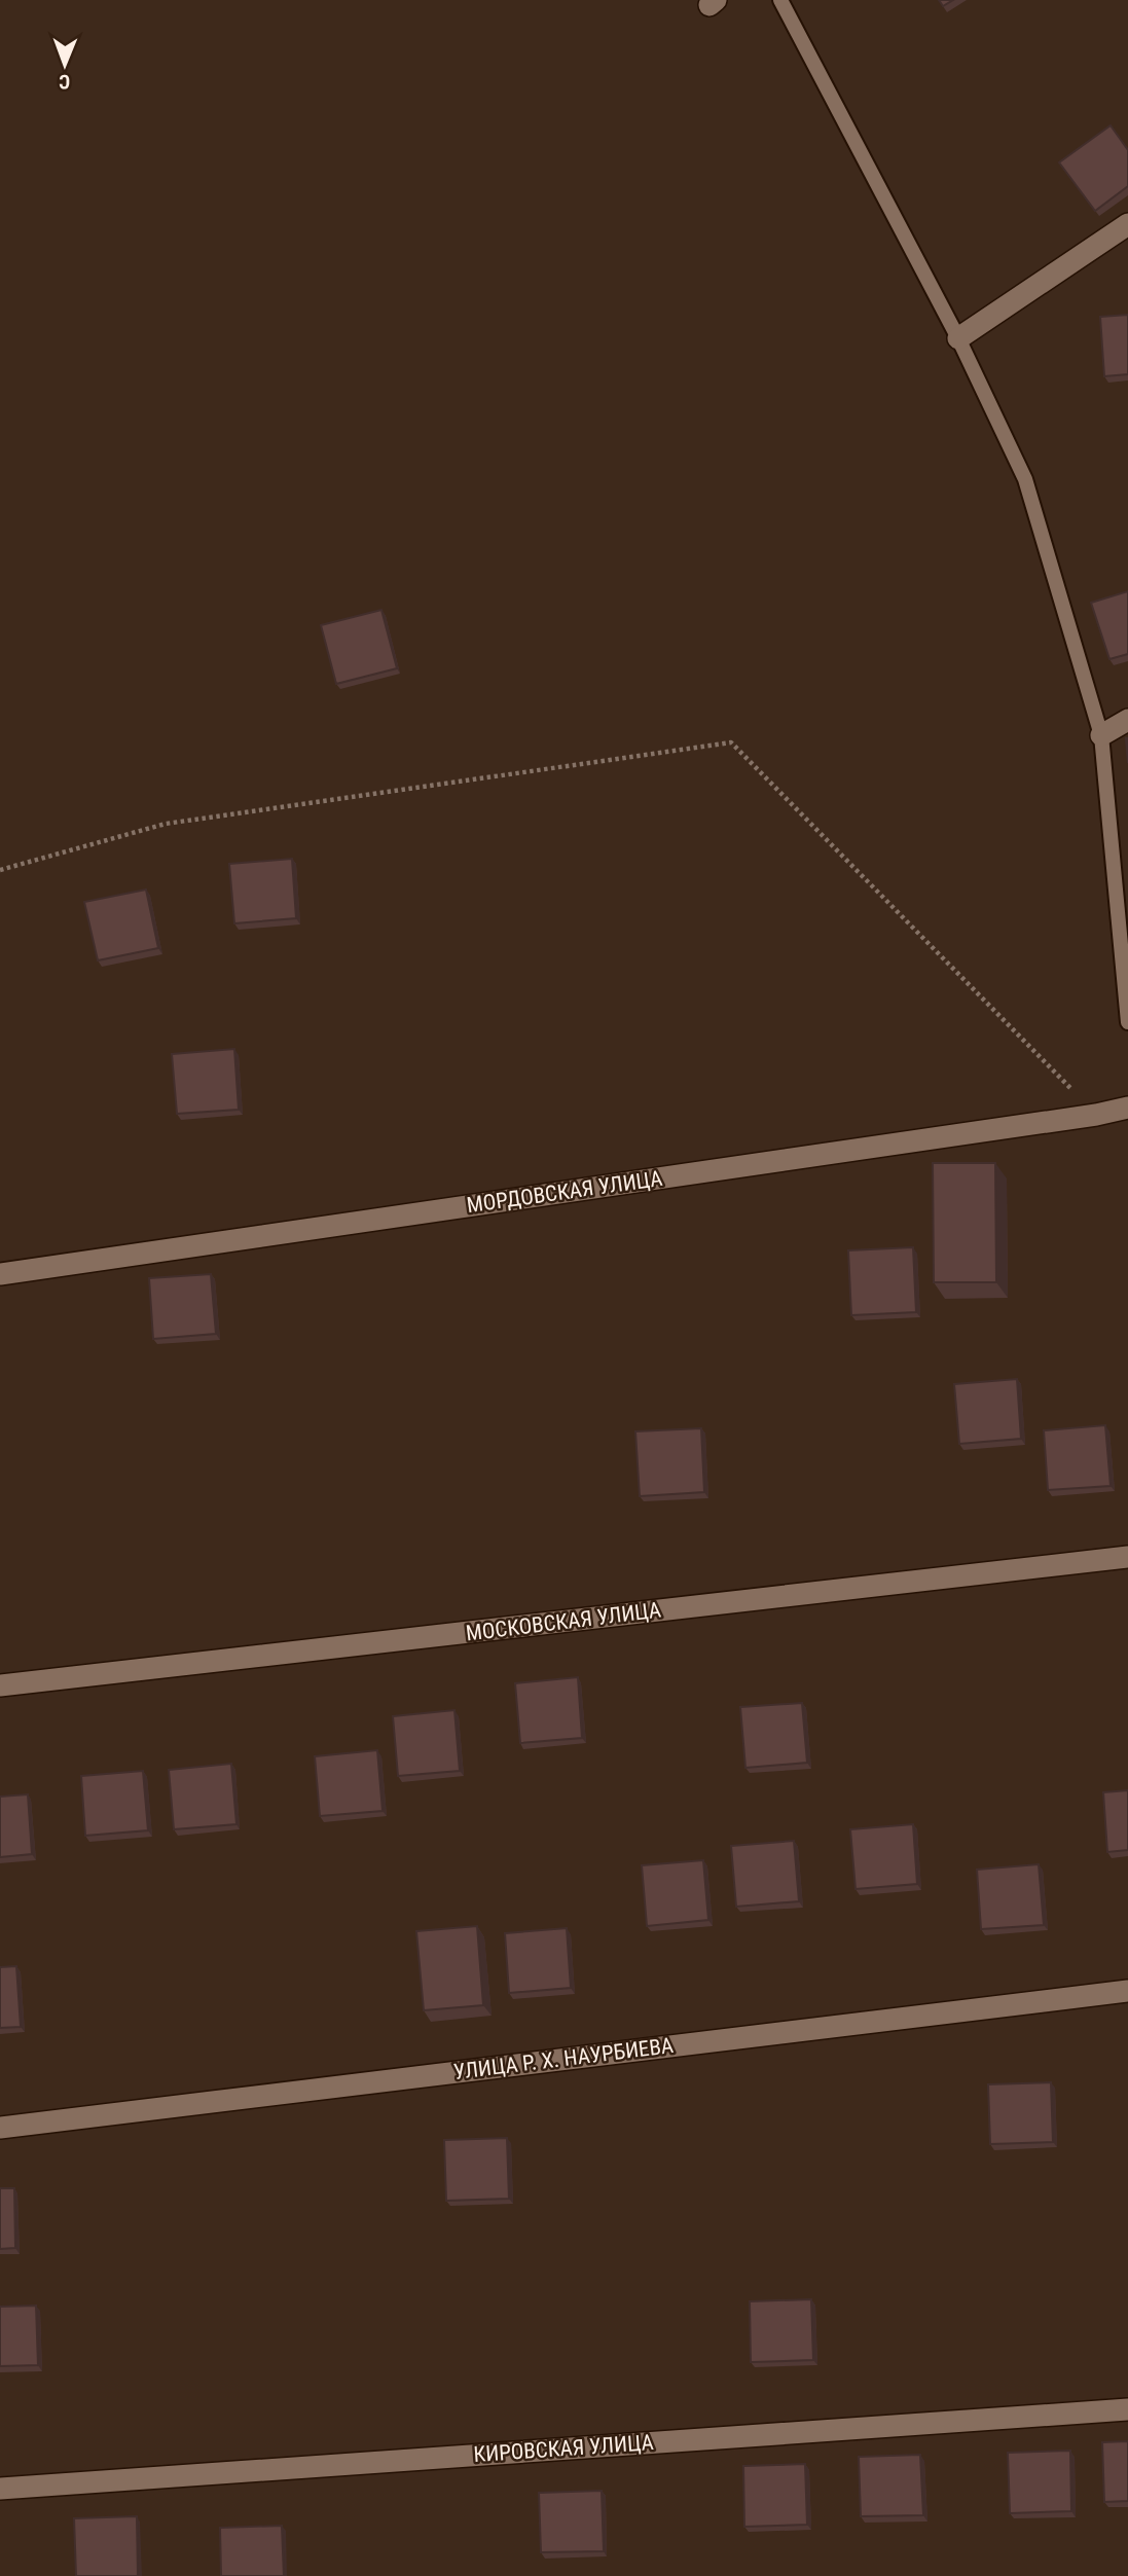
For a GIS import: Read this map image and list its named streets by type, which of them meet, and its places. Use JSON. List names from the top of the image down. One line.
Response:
{"streets":{"street":["МОРДОВСКАЯ УЛИЦА","МОСКОВСКАЯ УЛИЦА","УЛИЦА Р. Х. НАУРБИЕВА","КИРОВСКАЯ УЛИЦА"]},"north":"bottom"}
